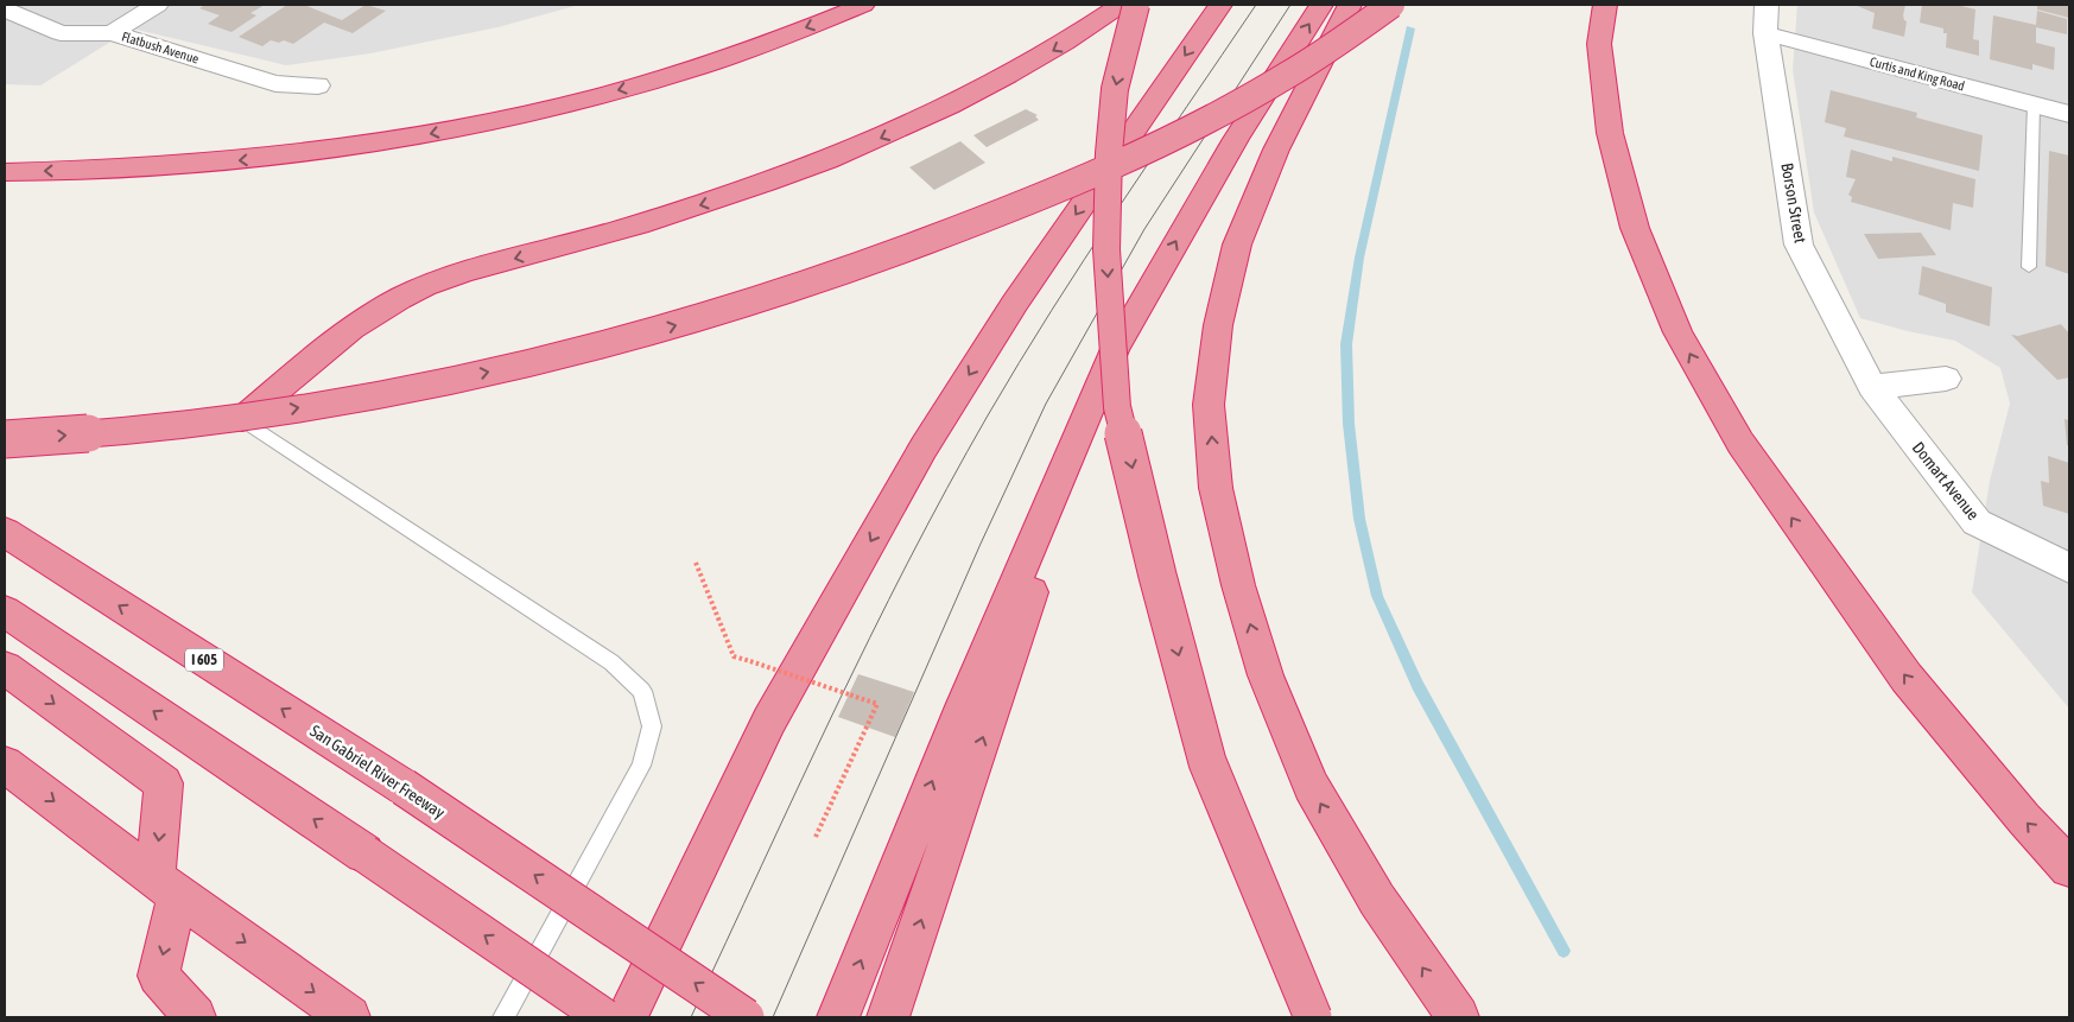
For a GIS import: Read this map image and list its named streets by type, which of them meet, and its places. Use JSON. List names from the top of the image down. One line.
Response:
{"streets":{"highway":["I 605","San Gabriel River Freeway"],"street":["Flatbush Avenue","Curtis and King Road","Borson Street","Domart Avenue"]},"crossings":[["Curtis and King Road","Borson Street"],["Borson Street","Domart Avenue"]]}
